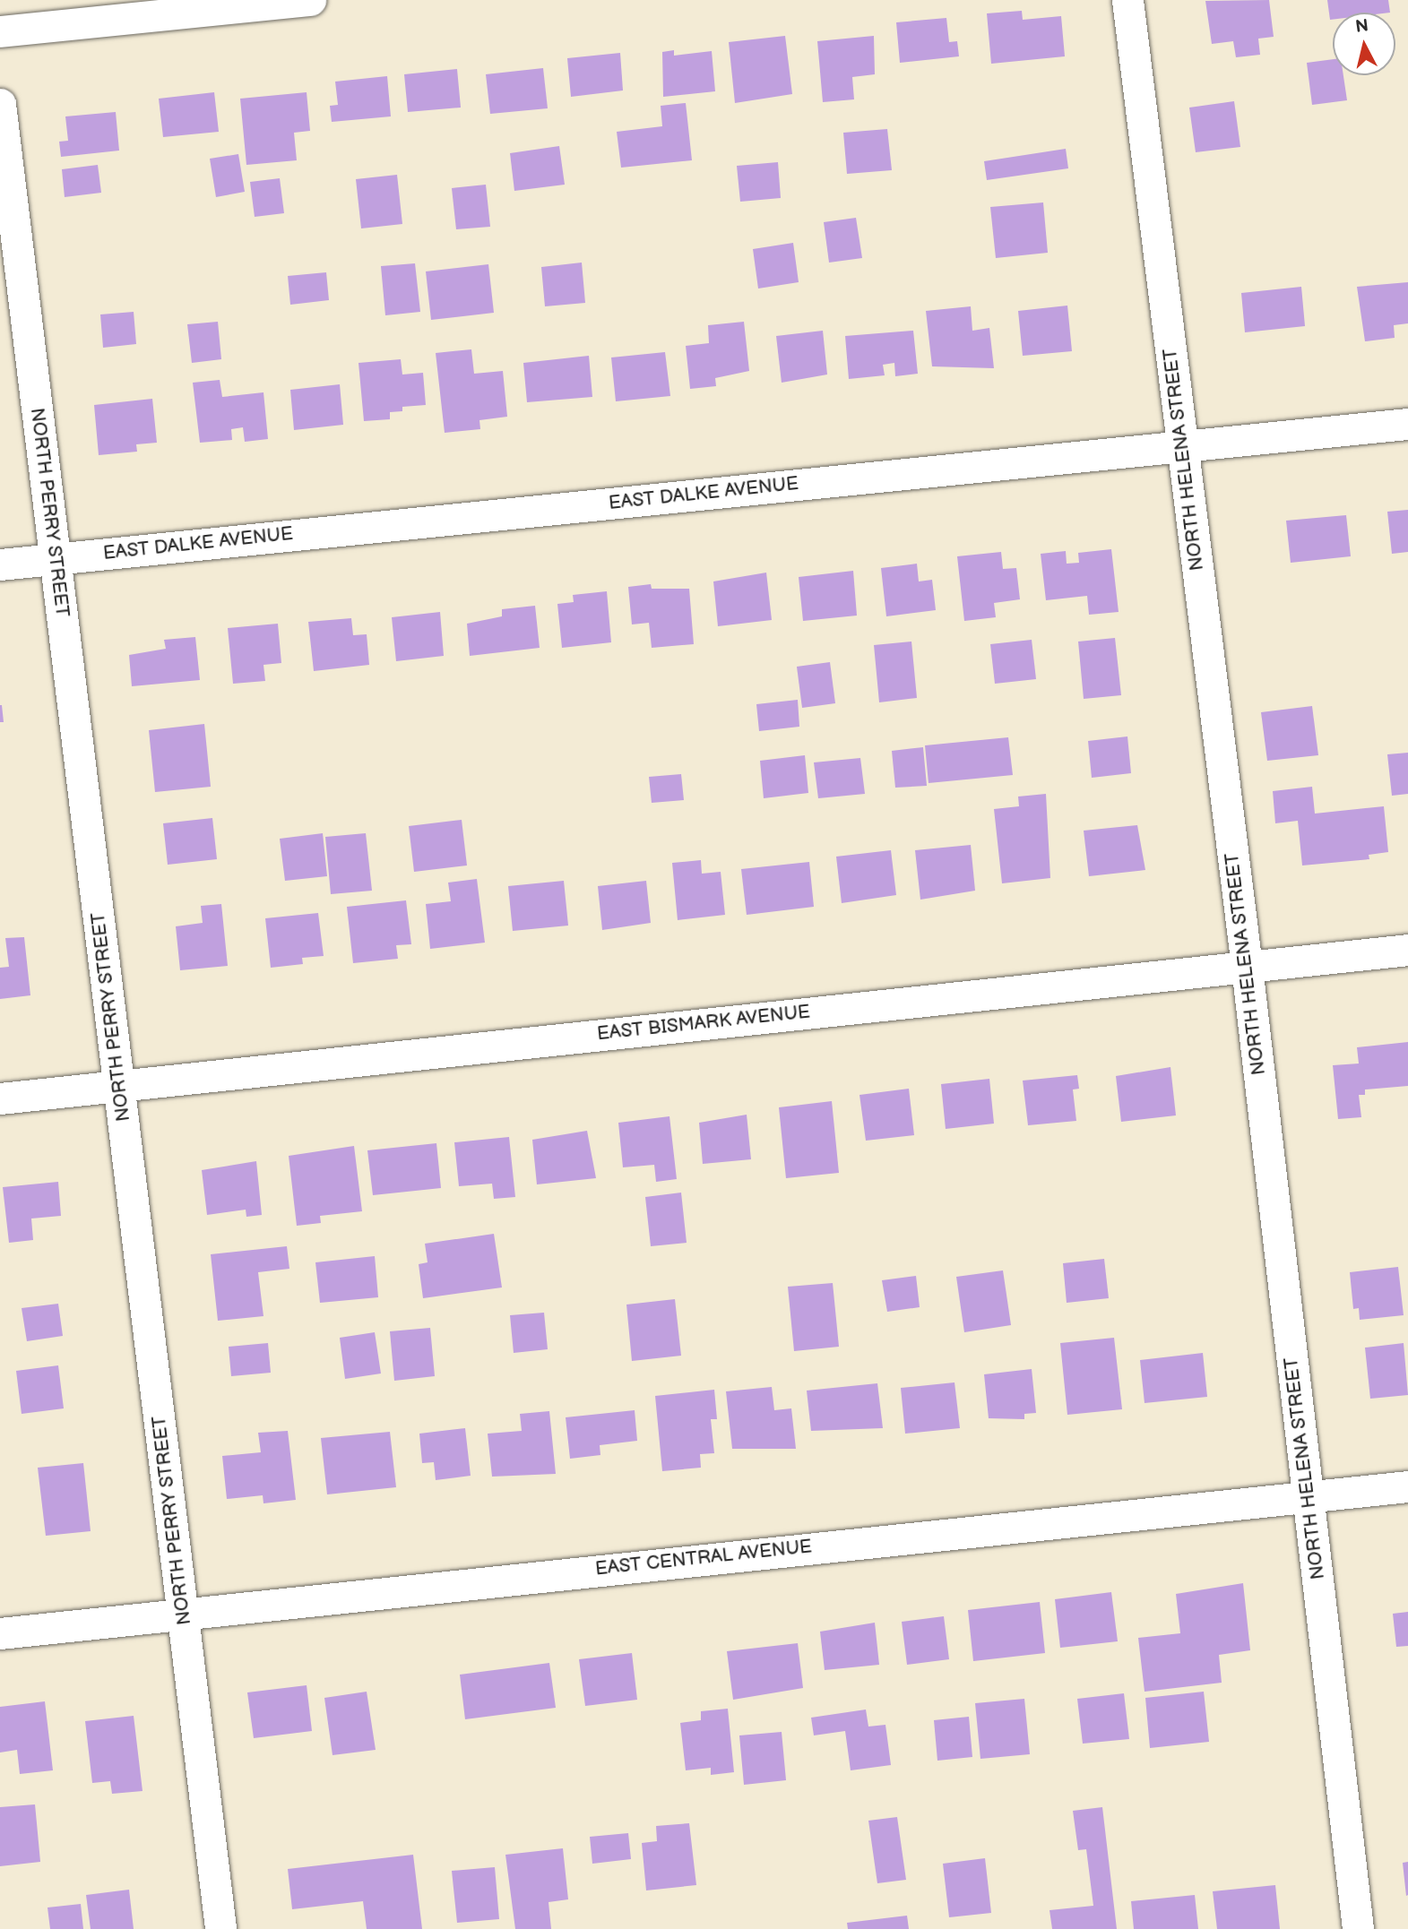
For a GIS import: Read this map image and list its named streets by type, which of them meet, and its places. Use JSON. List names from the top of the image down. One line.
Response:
{"streets":{"street":["NORTH HELENA STREET","EAST DALKE AVENUE","NORTH PERRY STREET","EAST BISMARK AVENUE","EAST CENTRAL AVENUE"]},"crossings":[["NORTH HELENA STREET","EAST DALKE AVENUE"],["NORTH HELENA STREET","EAST BISMARK AVENUE"],["NORTH HELENA STREET","EAST CENTRAL AVENUE"],["EAST DALKE AVENUE","NORTH PERRY STREET"],["NORTH PERRY STREET","EAST BISMARK AVENUE"],["NORTH PERRY STREET","EAST CENTRAL AVENUE"]],"north":"top"}
